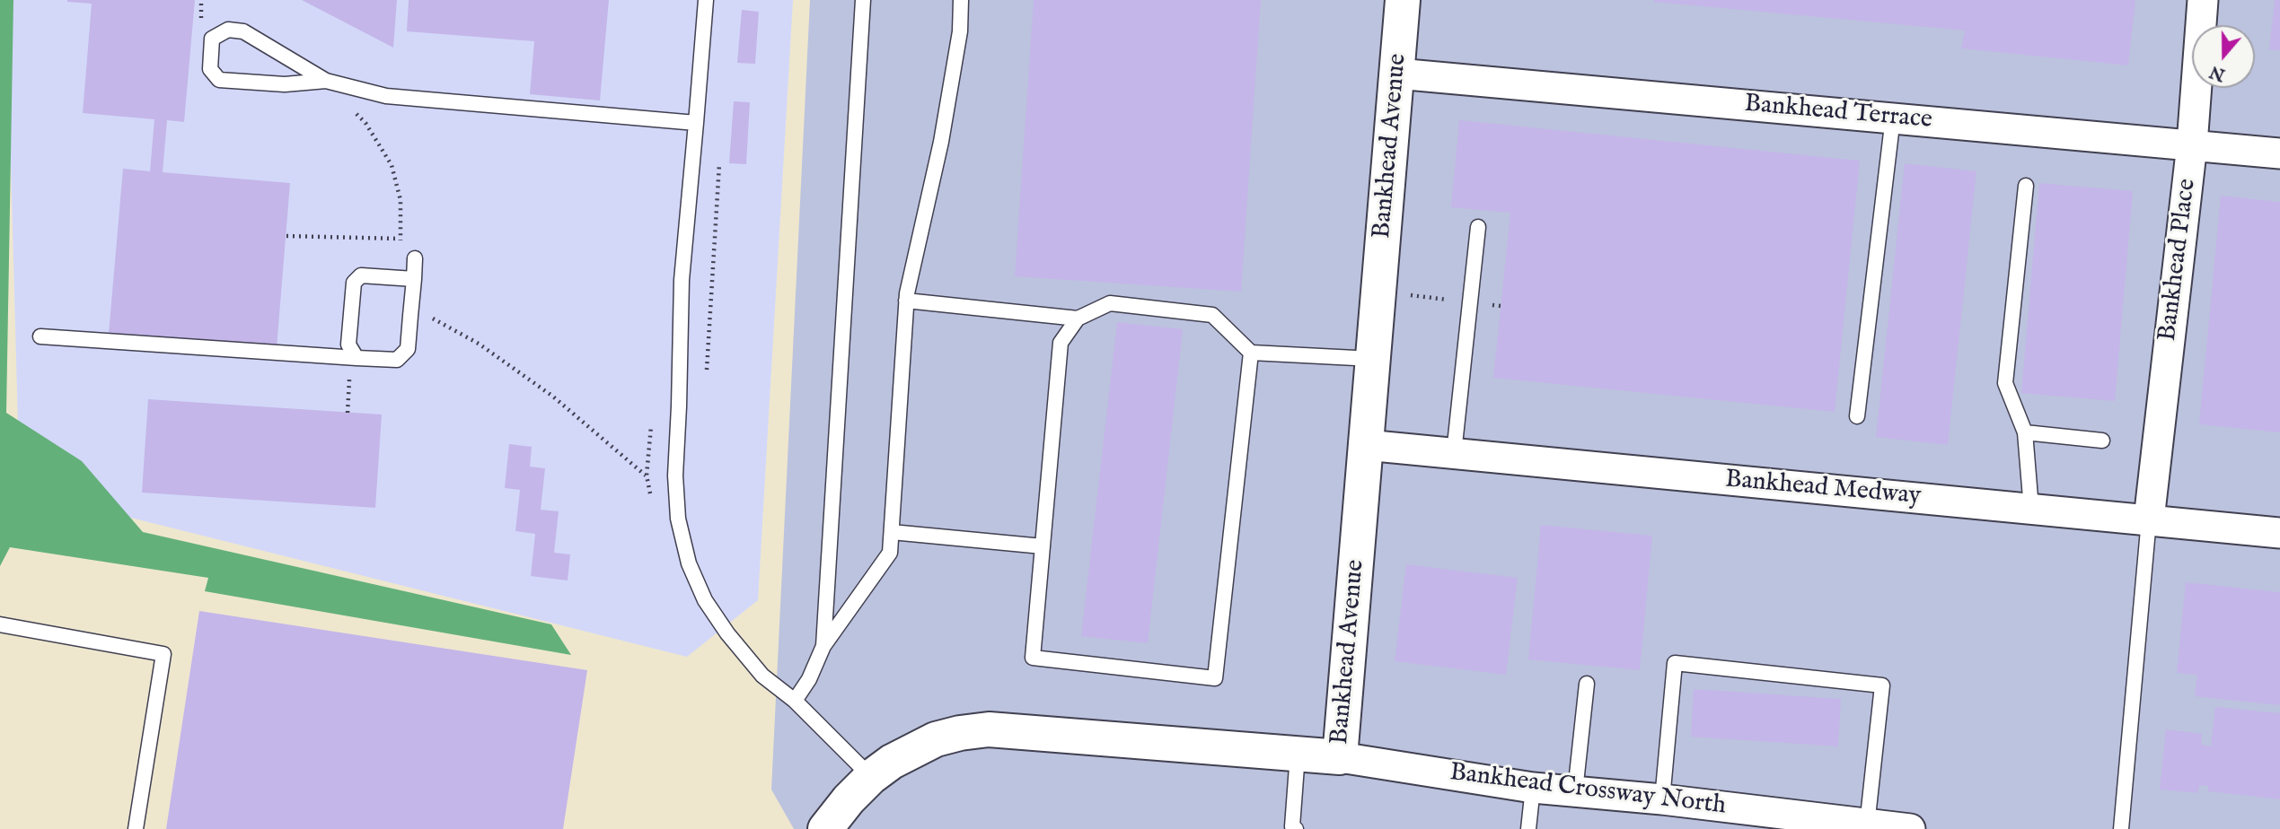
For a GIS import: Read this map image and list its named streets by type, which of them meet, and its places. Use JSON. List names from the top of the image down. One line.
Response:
{"streets":{"street":["Bankhead Terrace","Bankhead Avenue","Bankhead Place","Bankhead Medway","Bankhead Crossway North"]},"crossings":[["Bankhead Terrace","Bankhead Avenue"],["Bankhead Terrace","Bankhead Place"],["Bankhead Avenue","Bankhead Medway"],["Bankhead Avenue","Bankhead Crossway North"],["Bankhead Place","Bankhead Medway"]],"north":"bottom"}
